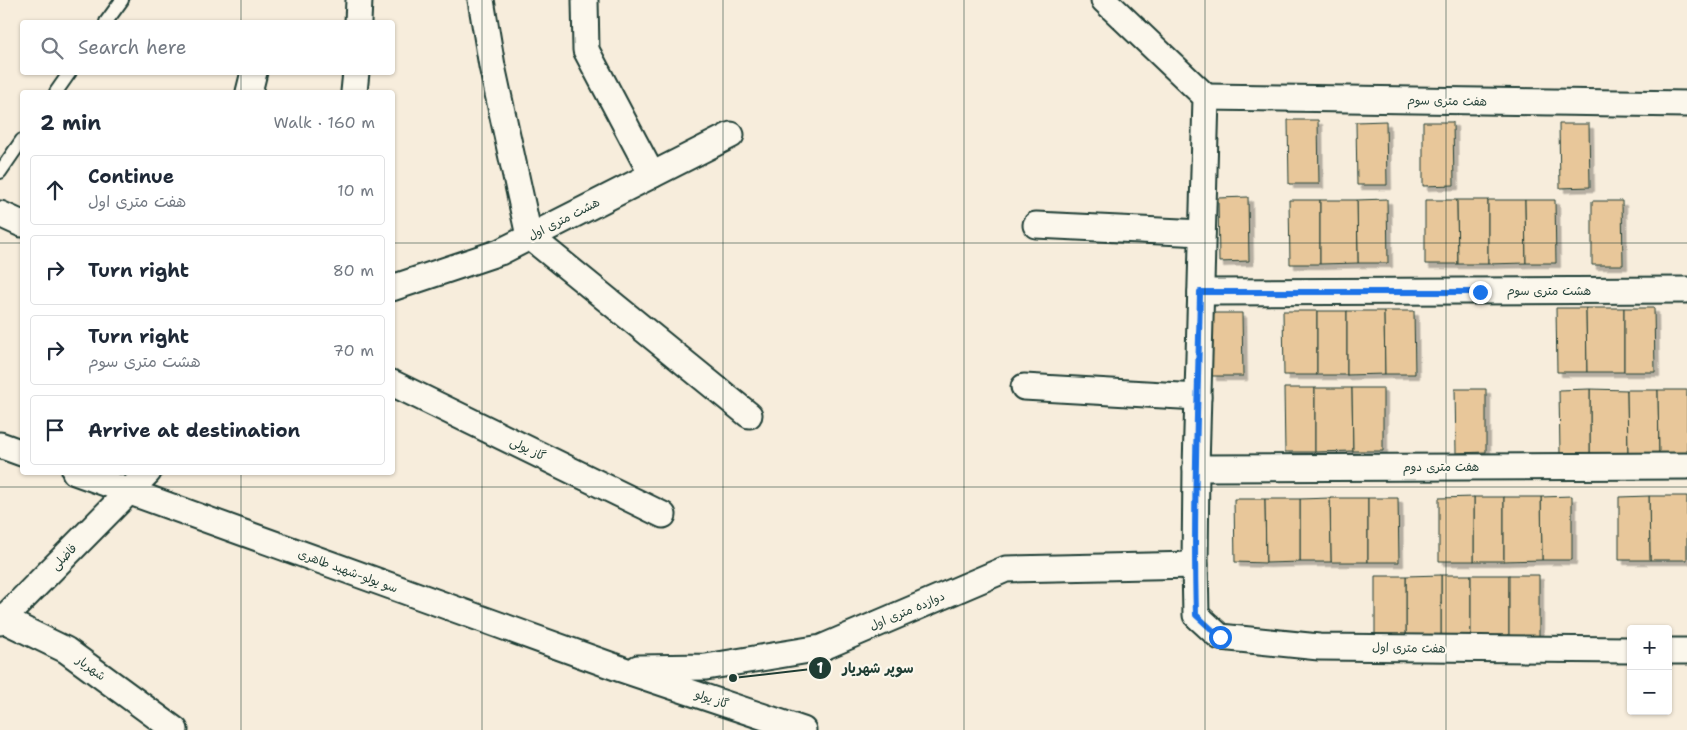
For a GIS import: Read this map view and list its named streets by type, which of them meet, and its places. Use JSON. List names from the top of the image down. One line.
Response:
{"streets":{"street":["هفت متری سوم","هشت متری اول","هشت متری سوم","گاز یولی","هفت متری دوم","فاضلی","سو یولو-شهید طاهری","دوازده متری اول","هفت متری اول","شهریار","گاز یولو"]},"crossings":[["فاضلی","سو یولو-شهید طاهری"],["فاضلی","شهریار"],["سو یولو-شهید طاهری","دوازده متری اول"],["سو یولو-شهید طاهری","گاز یولو"],["دوازده متری اول","هفت متری اول"],["دوازده متری اول","گاز یولو"]],"places":["سوپر شهریار"],"page":{"search":"Search here","heading":["2 min","Walk · 160 m"],"list":[["Continue","هفت متری اول","10 m"],["Turn right","80 m"],["Turn right","هشت متری سوم","70 m"],"Arrive at destination"],"map_buttons":["+","−"]}}
